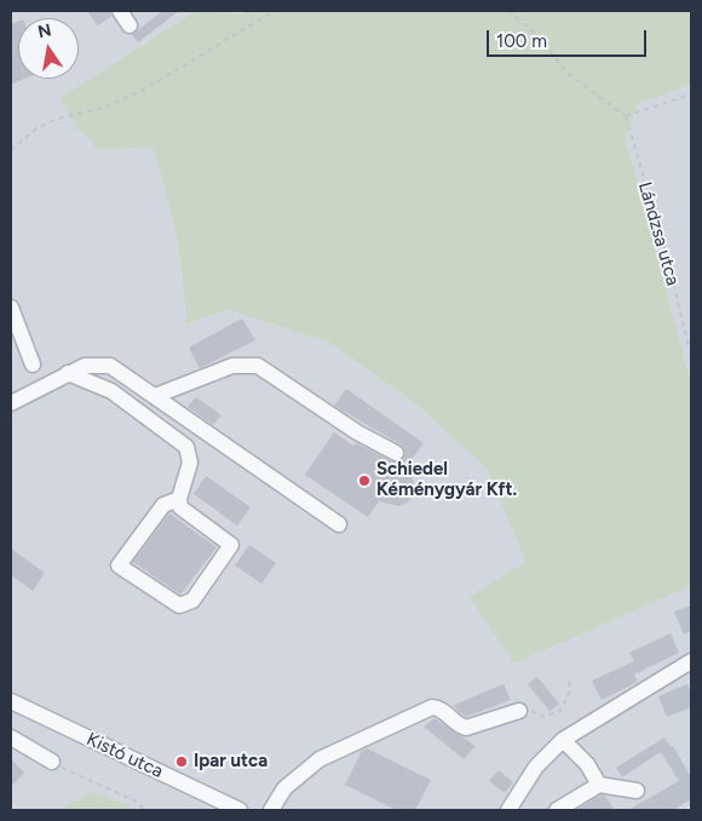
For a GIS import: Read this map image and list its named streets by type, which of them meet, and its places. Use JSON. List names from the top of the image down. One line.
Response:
{"streets":{"street":["Kistó utca"],"path":["Lándzsa utca"]},"places":["Schiedel Kéménygyár Kft.","Ipar utca"],"scale_bar":"100 m","north":"top"}
